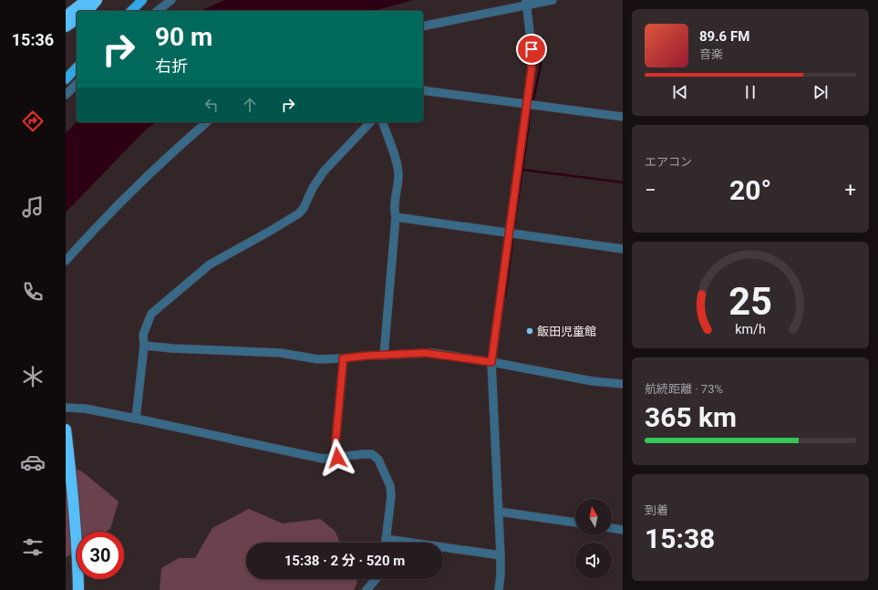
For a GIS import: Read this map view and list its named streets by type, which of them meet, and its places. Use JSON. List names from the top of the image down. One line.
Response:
{"places":["飯田児童館"],"north":"top","page":{"tabs":"15:36","turn":["90 m","右折"],"song":["89.6 FM","音楽"],"tile":["エアコン",["航続距離 · 73%","365 km"],["到着","15:38"]],"heat":["−","20°","+"],"limit":"30","trip":"15:38 · 2 分 · 520 m","gauge":["25","km/h"]}}
